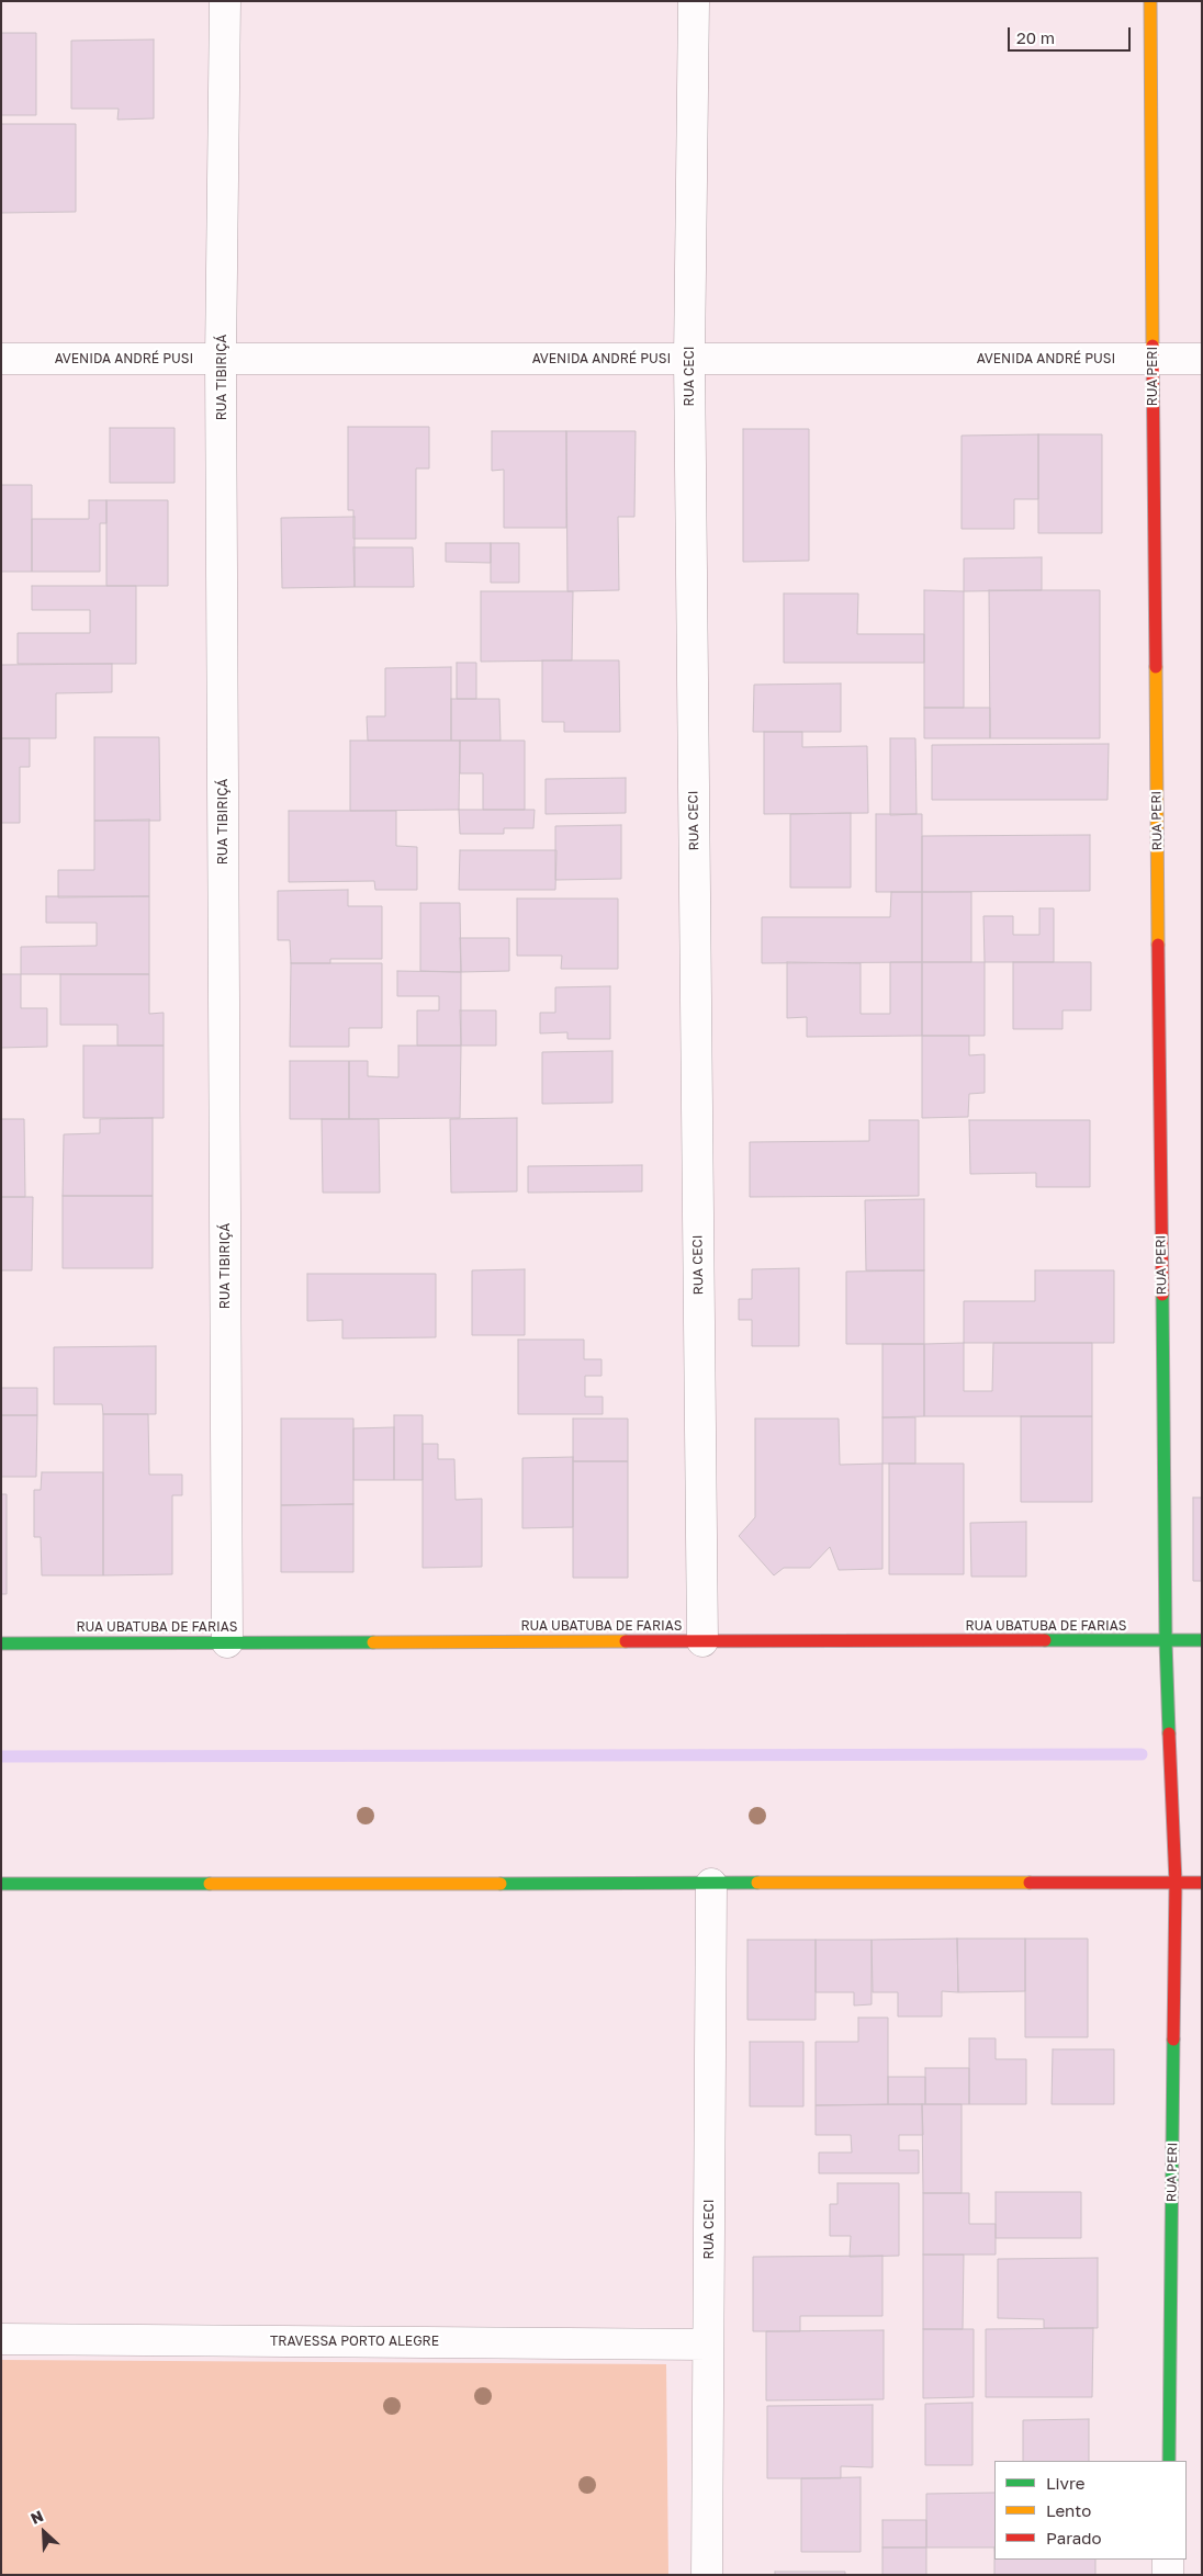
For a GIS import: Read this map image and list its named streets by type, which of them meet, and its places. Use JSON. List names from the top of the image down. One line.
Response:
{"streets":{"street":["AVENIDA ANDRÉ PUSI","RUA CECI","RUA PERI","RUA TIBIRIÇÁ","RUA UBATUBA DE FARIAS","TRAVESSA PORTO ALEGRE"]},"crossings":[["AVENIDA ANDRÉ PUSI","RUA CECI"],["AVENIDA ANDRÉ PUSI","RUA PERI"],["AVENIDA ANDRÉ PUSI","RUA TIBIRIÇÁ"],["RUA CECI","RUA UBATUBA DE FARIAS"],["RUA CECI","TRAVESSA PORTO ALEGRE"],["RUA PERI","RUA UBATUBA DE FARIAS"],["RUA TIBIRIÇÁ","RUA UBATUBA DE FARIAS"]],"legend":["Livre","Lento","Parado"],"scale_bar":"20 m","north":"top left"}
